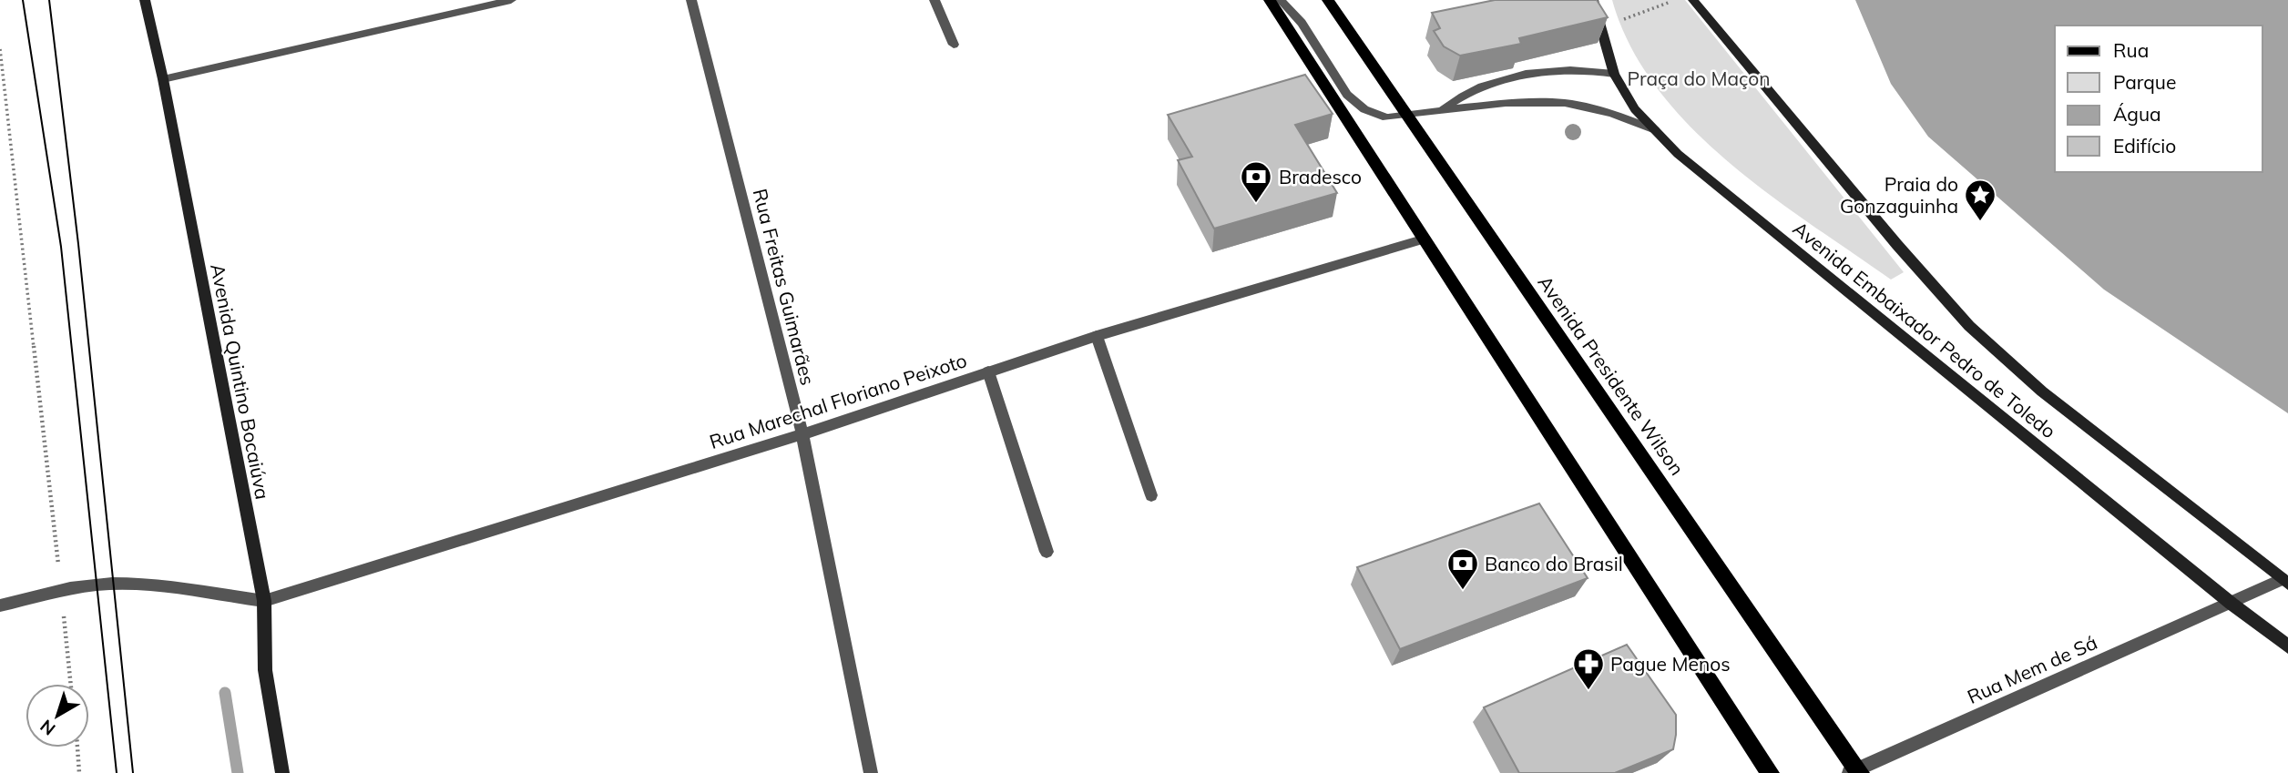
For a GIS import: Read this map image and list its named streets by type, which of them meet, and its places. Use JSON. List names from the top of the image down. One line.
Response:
{"streets":{"main road":["Avenida Embaixador Pedro de Toledo","Avenida Presidente Wilson","Avenida Quintino Bocaiúva"],"street":["Rua Freitas Guimarães","Rua Marechal Floriano Peixoto","Rua Mem de Sá"]},"crossings":[["Rua Freitas Guimarães","Rua Marechal Floriano Peixoto"],["Avenida Embaixador Pedro de Toledo","Rua Mem de Sá"],["Avenida Presidente Wilson","Rua Mem de Sá"],["Avenida Quintino Bocaiúva","Rua Marechal Floriano Peixoto"]],"parks":["Praça do Maçon"],"places":{"bank":["Bradesco","Banco do Brasil"],"place":["Praia do Gonzaguinha"],"pharmacy":["Pague Menos"]},"legend":["Rua","Parque","Água","Edifício"],"north":"bottom left"}
